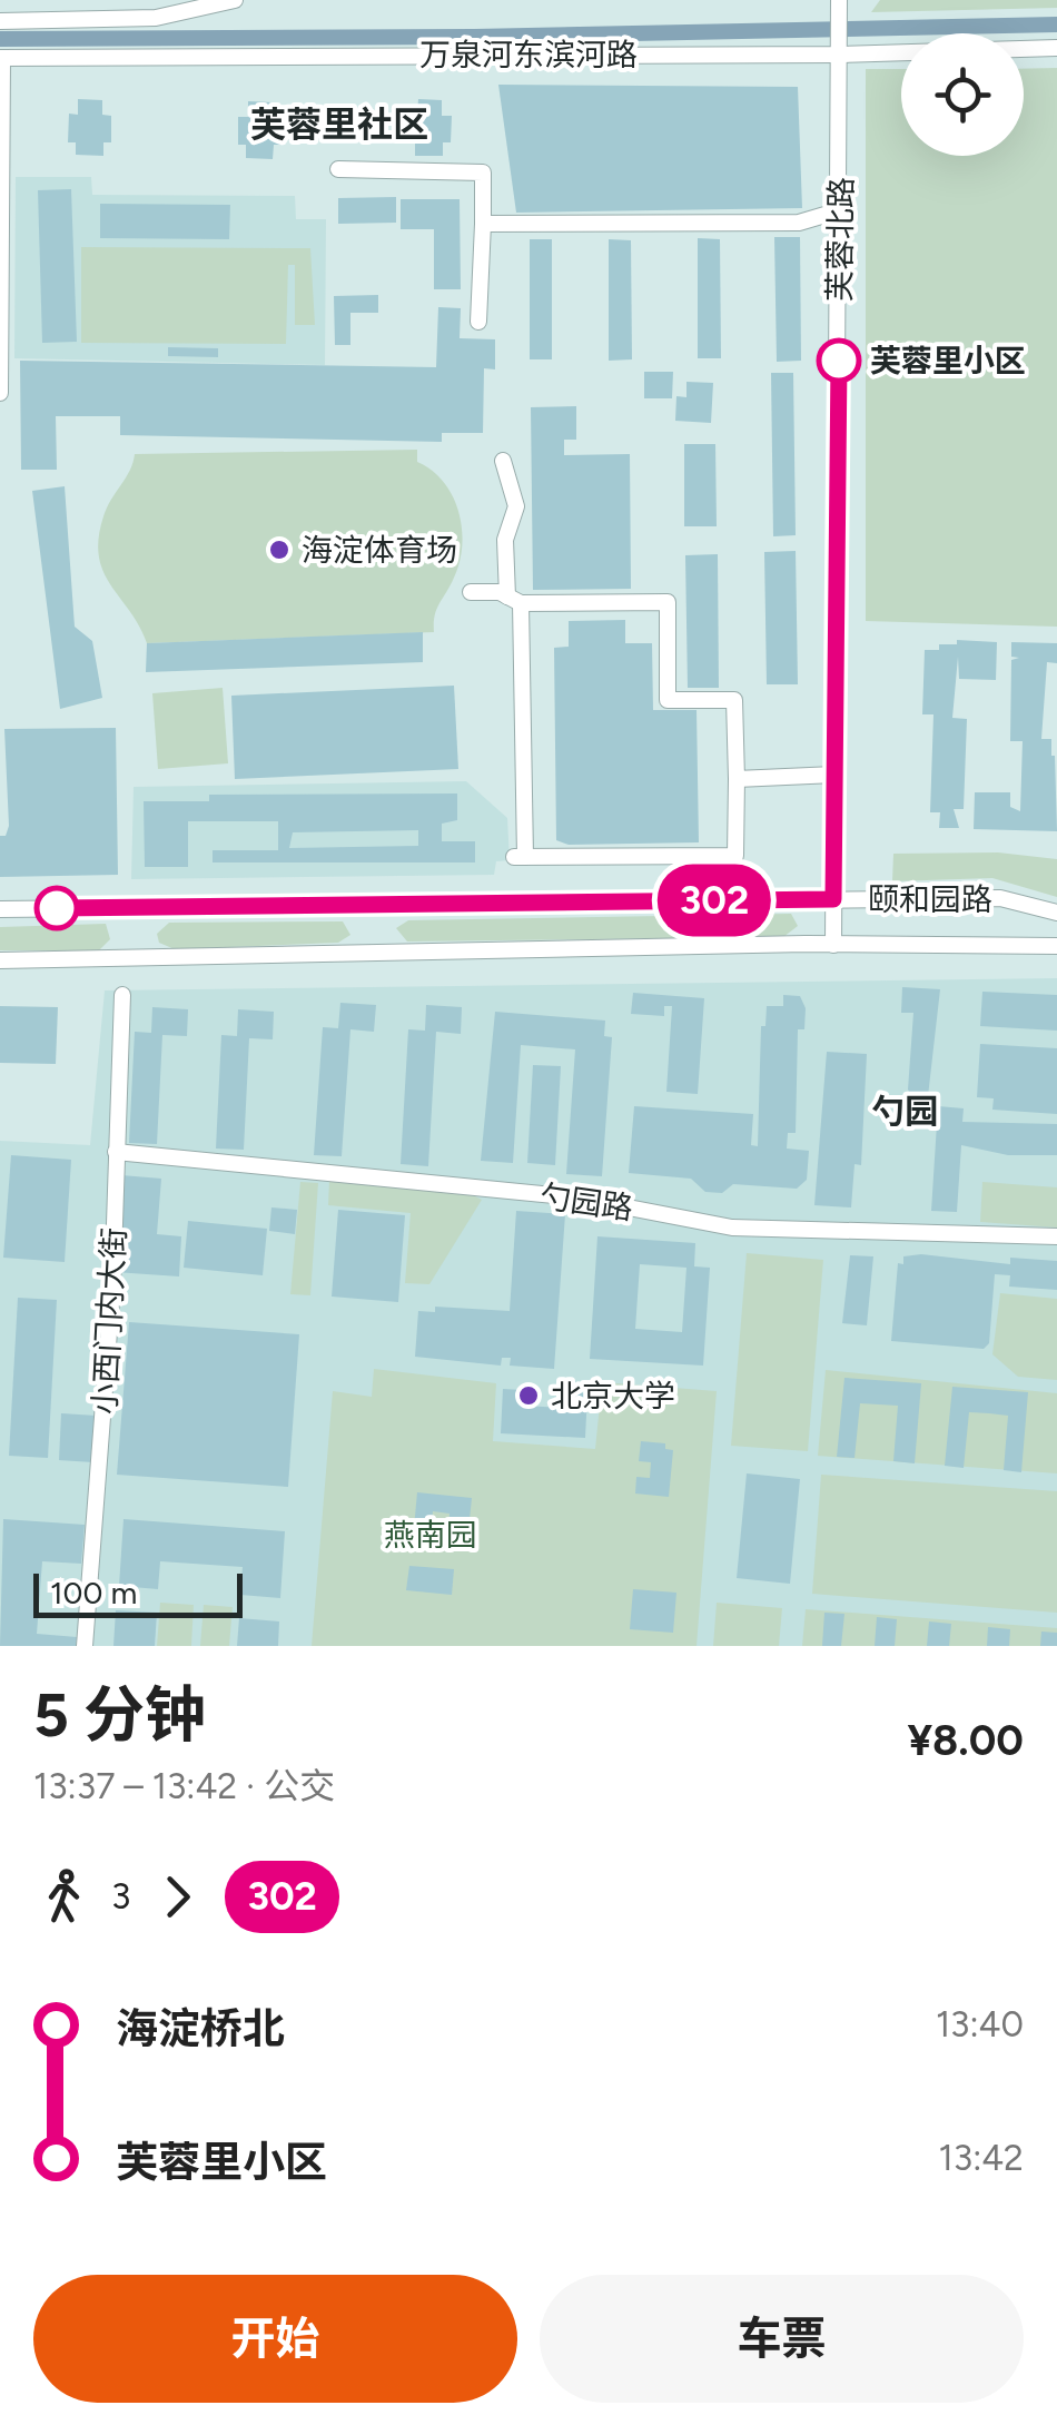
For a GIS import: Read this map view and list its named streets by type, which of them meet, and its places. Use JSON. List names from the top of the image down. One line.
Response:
{"streets":{"street":["万泉河东滨河路","芙蓉北路","颐和园路","勺园路","小西门内大街"]},"crossings":[["万泉河东滨河路","芙蓉北路"],["芙蓉北路","颐和园路"],["勺园路","小西门内大街"]],"districts":["芙蓉里社区","勺园"],"parks":["燕南园"],"places":["芙蓉里小区","海淀体育场","北京大学"],"lines":["bus line 302"],"scale_bar":"100 m","page":{"on_map":"302","scale":"100 m","heading":["5 分钟","13:37 – 13:42 · 公交","¥8.00"],"legs":["3","302"],"list":[{"name":"海淀桥北","value":"13:40"},{"name":"芙蓉里小区","value":"13:42"}],"buttons":["开始","车票"]}}
